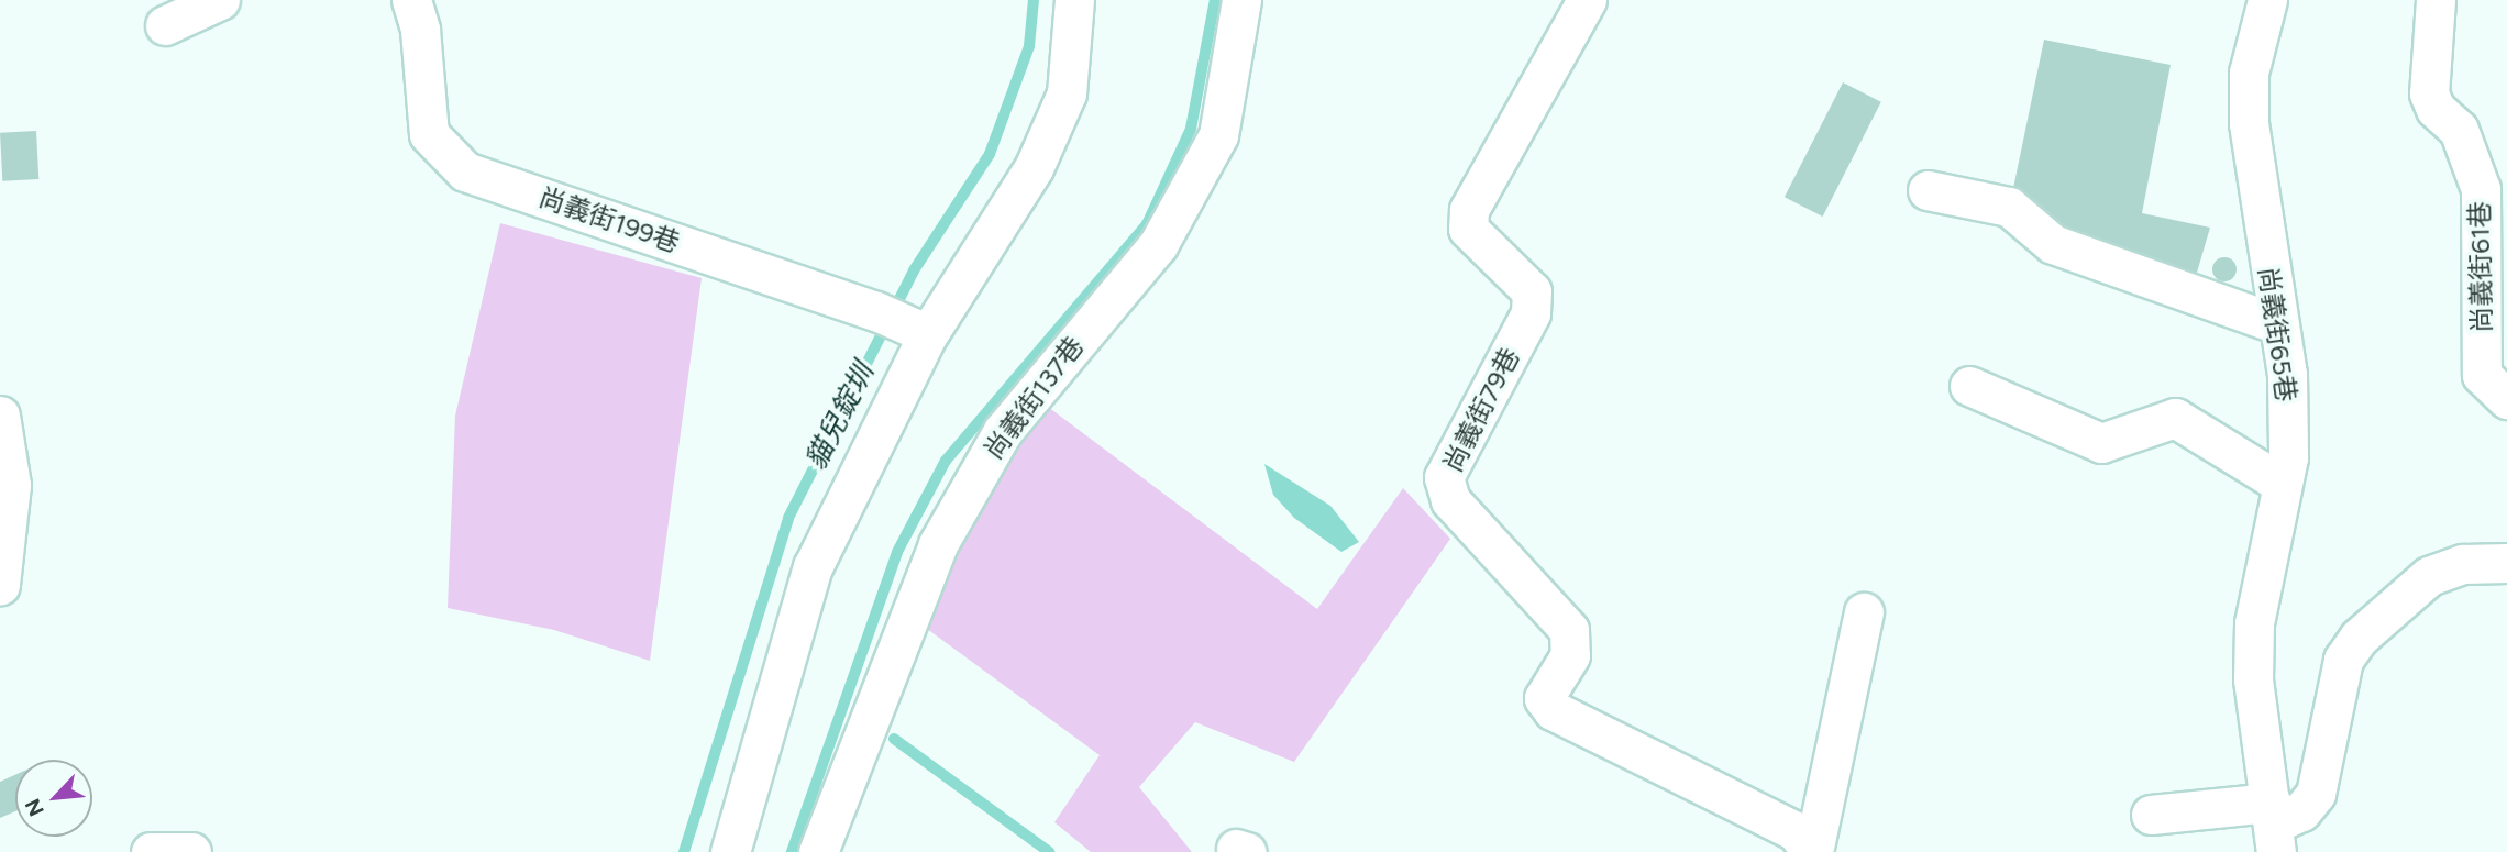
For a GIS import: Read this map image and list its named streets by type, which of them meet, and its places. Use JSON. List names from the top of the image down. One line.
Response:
{"streets":{"street":["尚義街199巷","尚義街61巷","尚義街65巷","尚義街137巷","尚義街79巷"]},"water":["貓兒錠圳"],"north":"bottom left"}
